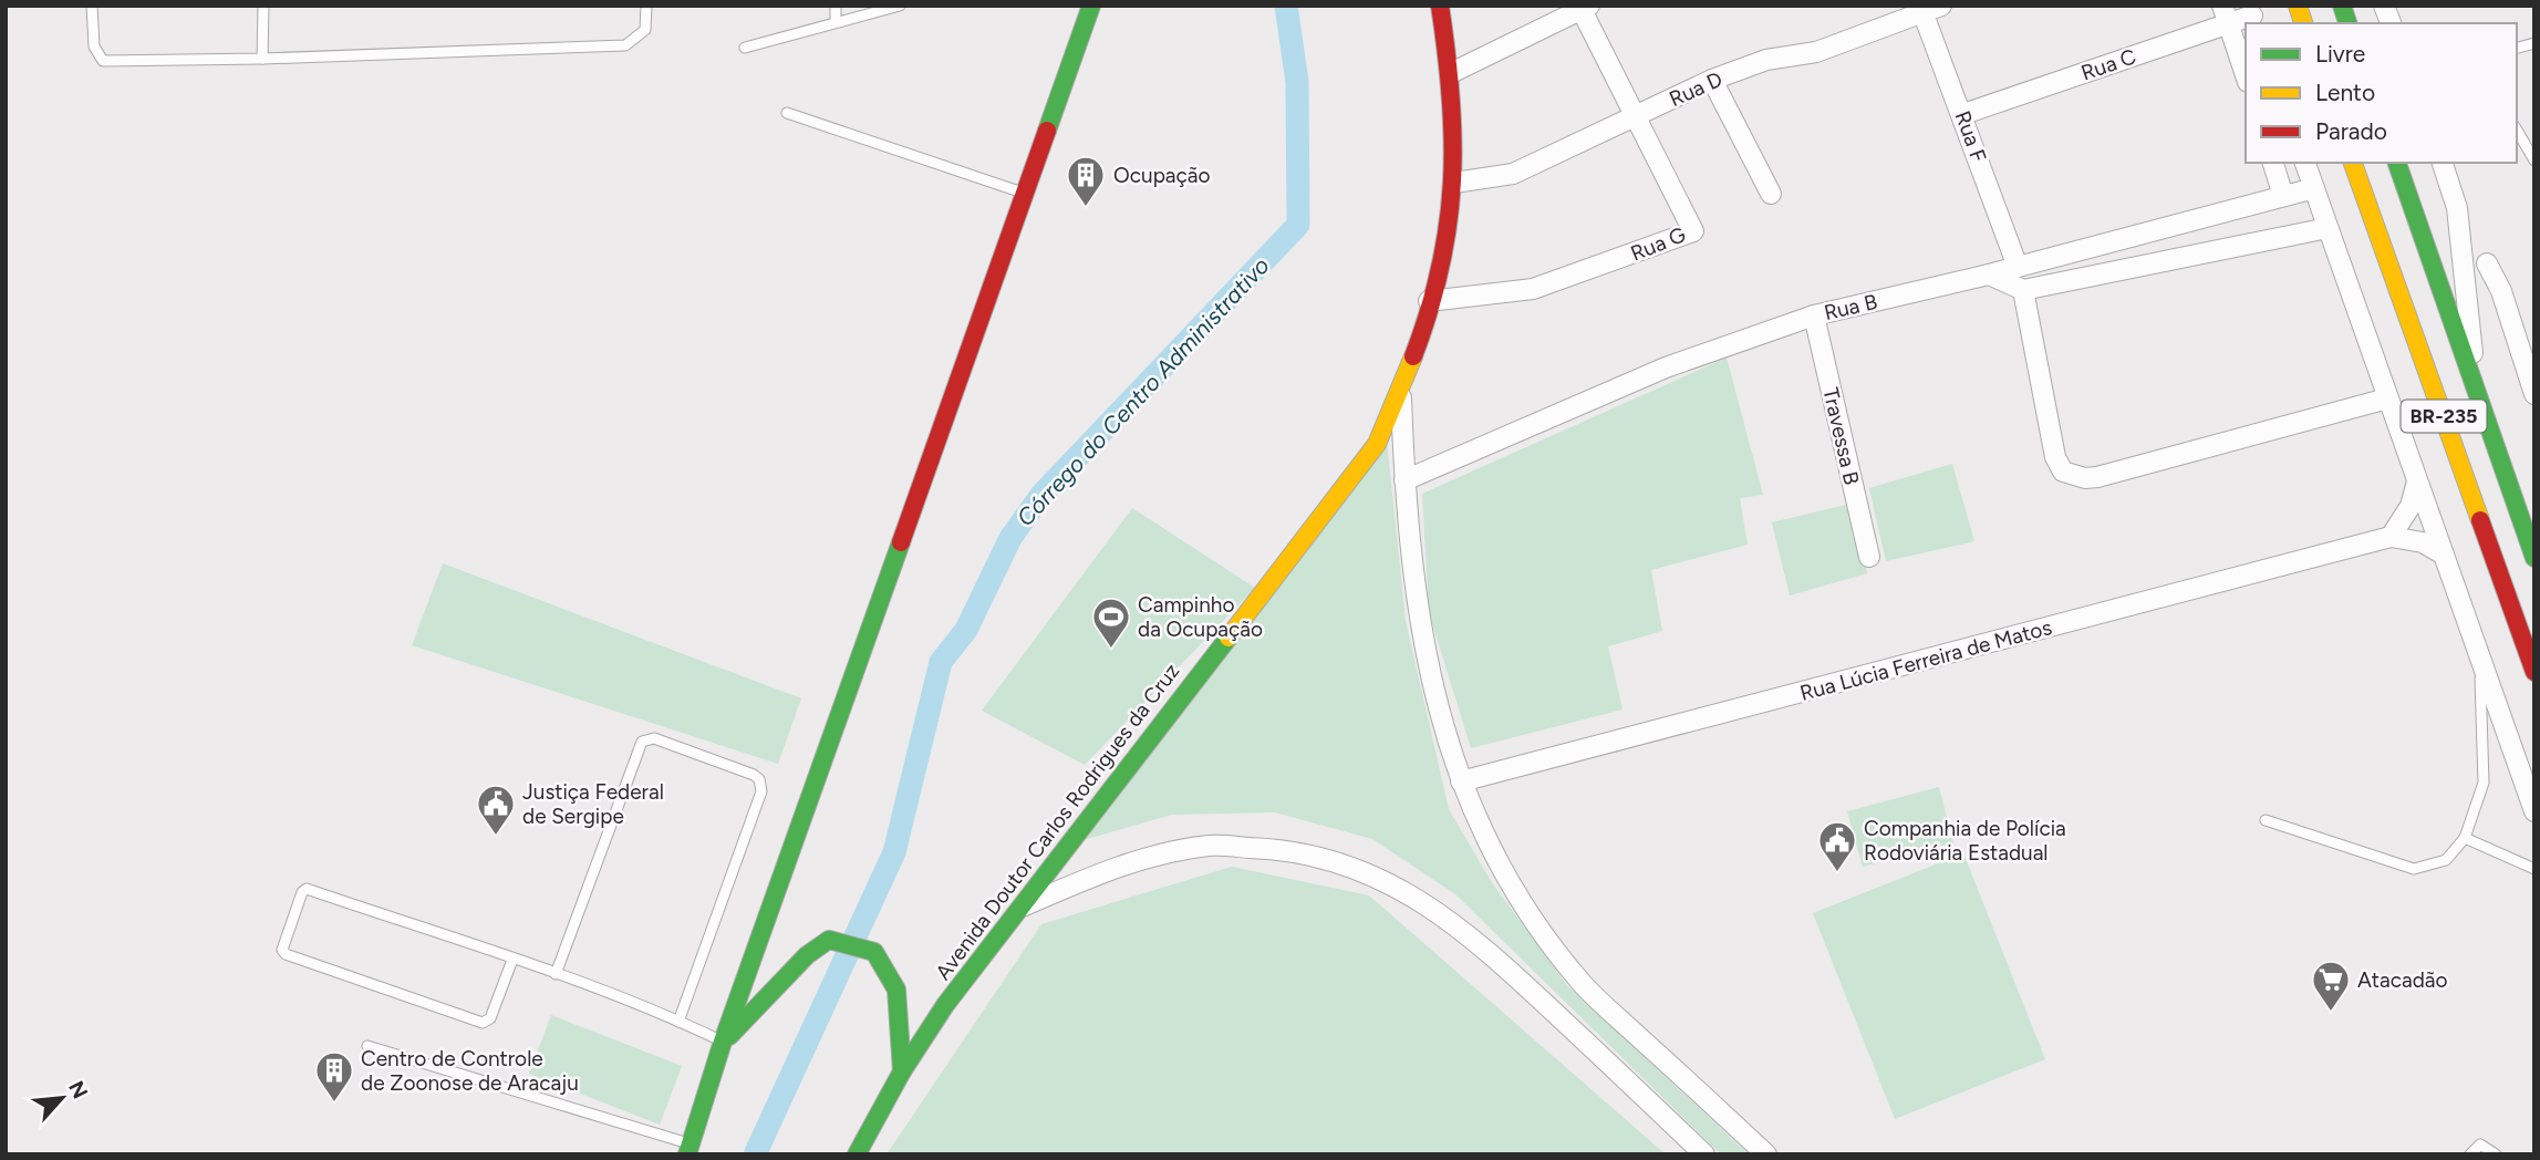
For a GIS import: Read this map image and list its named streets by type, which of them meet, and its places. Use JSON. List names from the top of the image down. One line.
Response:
{"streets":{"main road":["BR-235","Avenida Doutor Carlos Rodrigues da Cruz"],"street":["Rua C","Rua D","Rua F","Rua G","Rua B","Travessa B","Rua Lúcia Ferreira de Matos"]},"crossings":[["Rua C","Rua F"],["Rua D","Rua F"],["Rua D","Rua G"],["Rua D","Avenida Doutor Carlos Rodrigues da Cruz"],["Rua F","Rua B"],["Rua G","Avenida Doutor Carlos Rodrigues da Cruz"],["Rua B","Travessa B"]],"water":["Córrego do Centro Administrativo"],"places":{"building":["Ocupação","Centro de Controle de Zoonose de Aracaju"],"sports":["Campinho da Ocupação"],"public building":["Justiça Federal de Sergipe","Companhia de Polícia Rodoviária Estadual"],"supermarket":["Atacadão"]},"legend":["Livre","Lento","Parado"],"north":"top right"}
